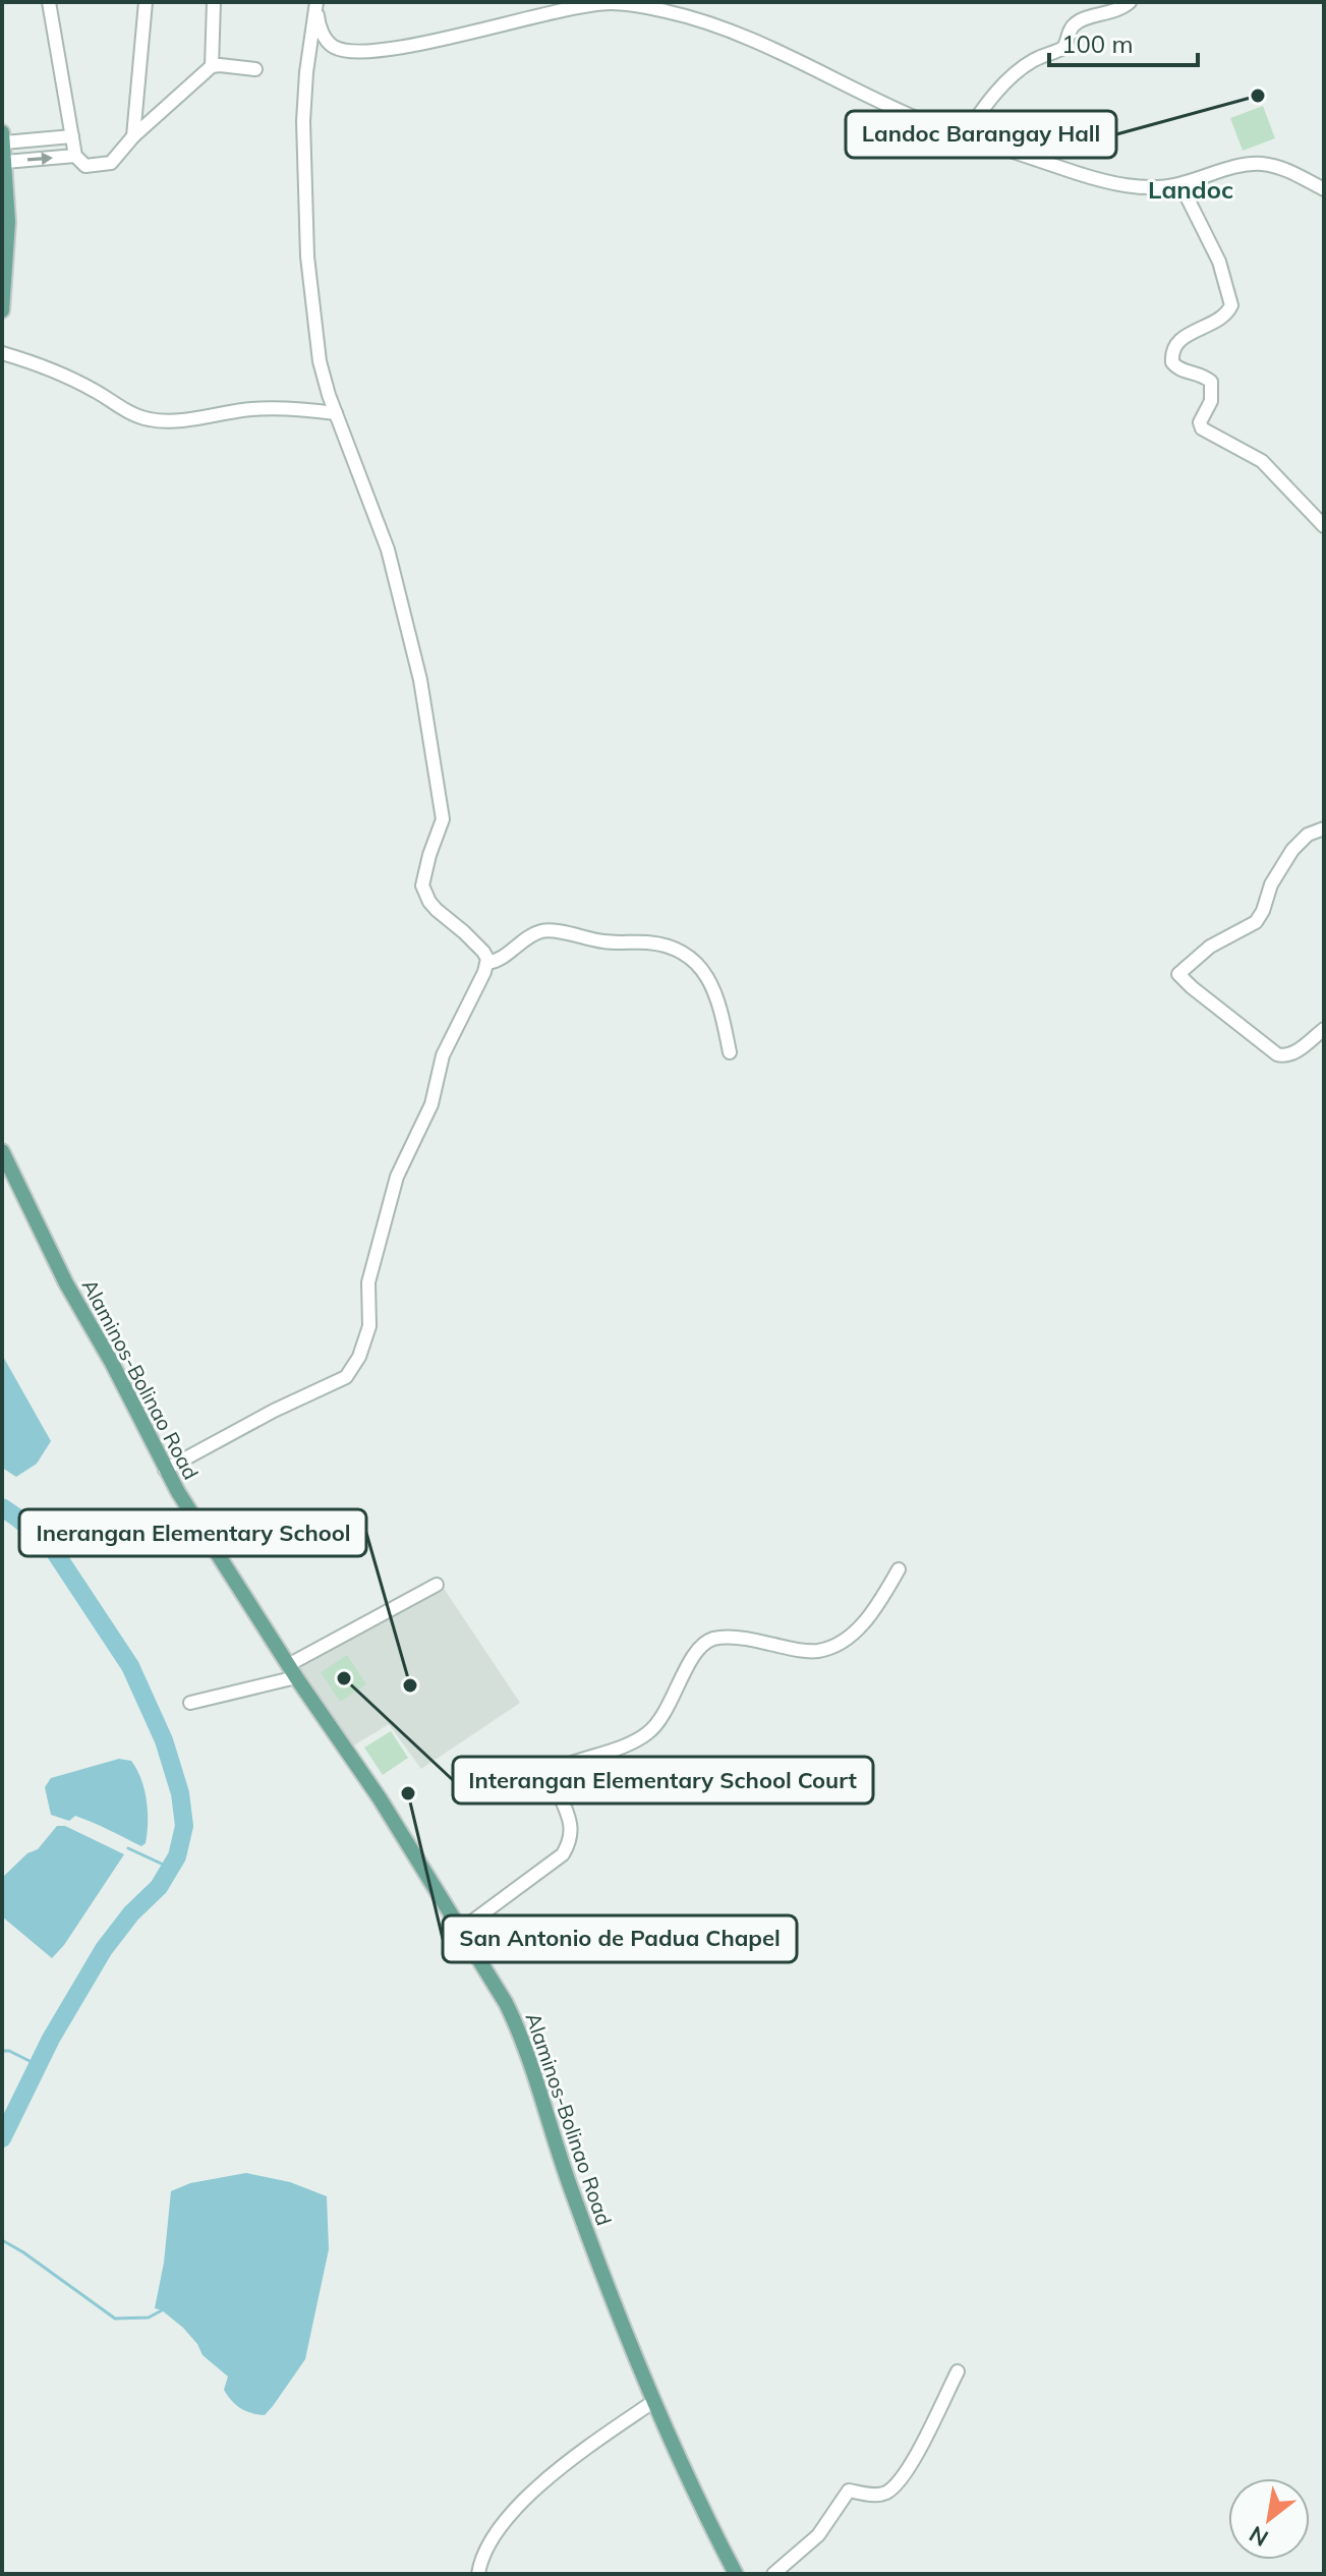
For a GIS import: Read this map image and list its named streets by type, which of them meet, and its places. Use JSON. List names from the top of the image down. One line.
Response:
{"streets":{"main road":["Alaminos-Bolinao Road"]},"districts":["Landoc"],"places":["Landoc Barangay Hall","Interangan Elementary School Court","Inerangan Elementary School","San Antonio de Padua Chapel"],"scale_bar":"100 m","north":"bottom left"}
